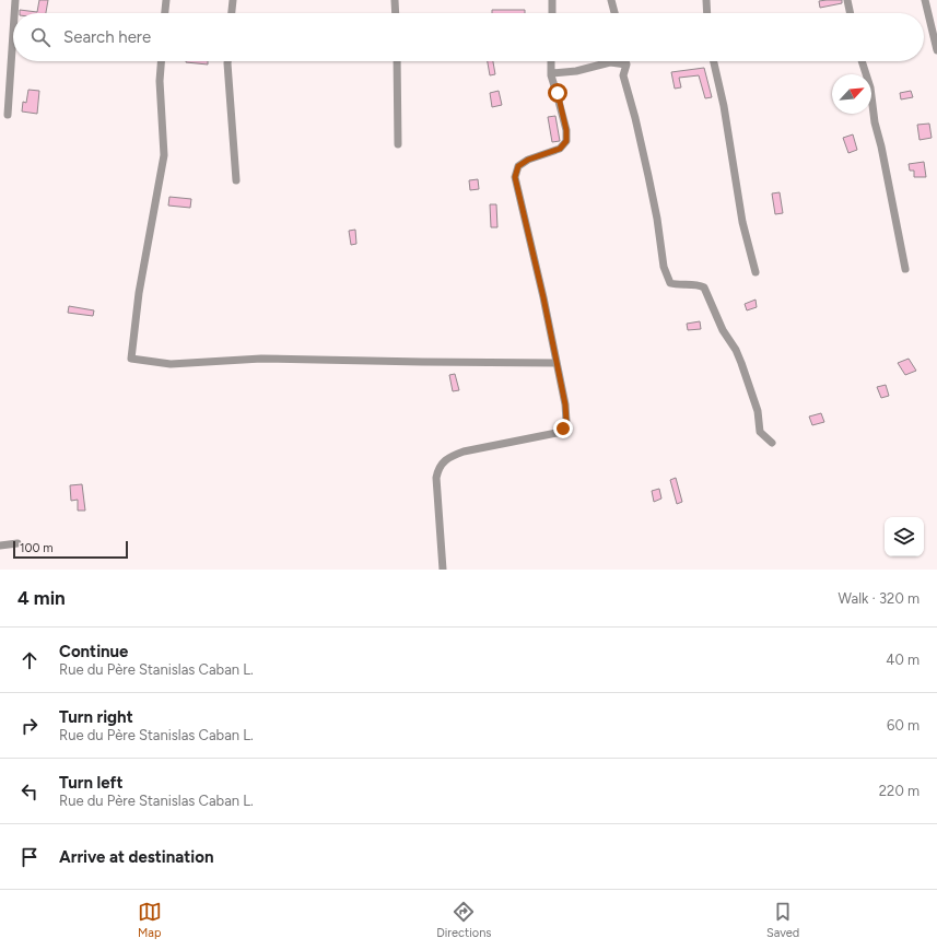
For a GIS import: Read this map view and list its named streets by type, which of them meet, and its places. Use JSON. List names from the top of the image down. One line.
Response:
{"scale_bar":"100 m","north":"top right","page":{"search":"Search here","scale":"100 m","heading":["4 min","Walk · 320 m"],"list":[["Continue","Rue du Père Stanislas Caban L.","40 m"],["Turn right","Rue du Père Stanislas Caban L.","60 m"],["Turn left","Rue du Père Stanislas Caban L.","220 m"],"Arrive at destination"],"nav":["Map","Directions","Saved"]}}
